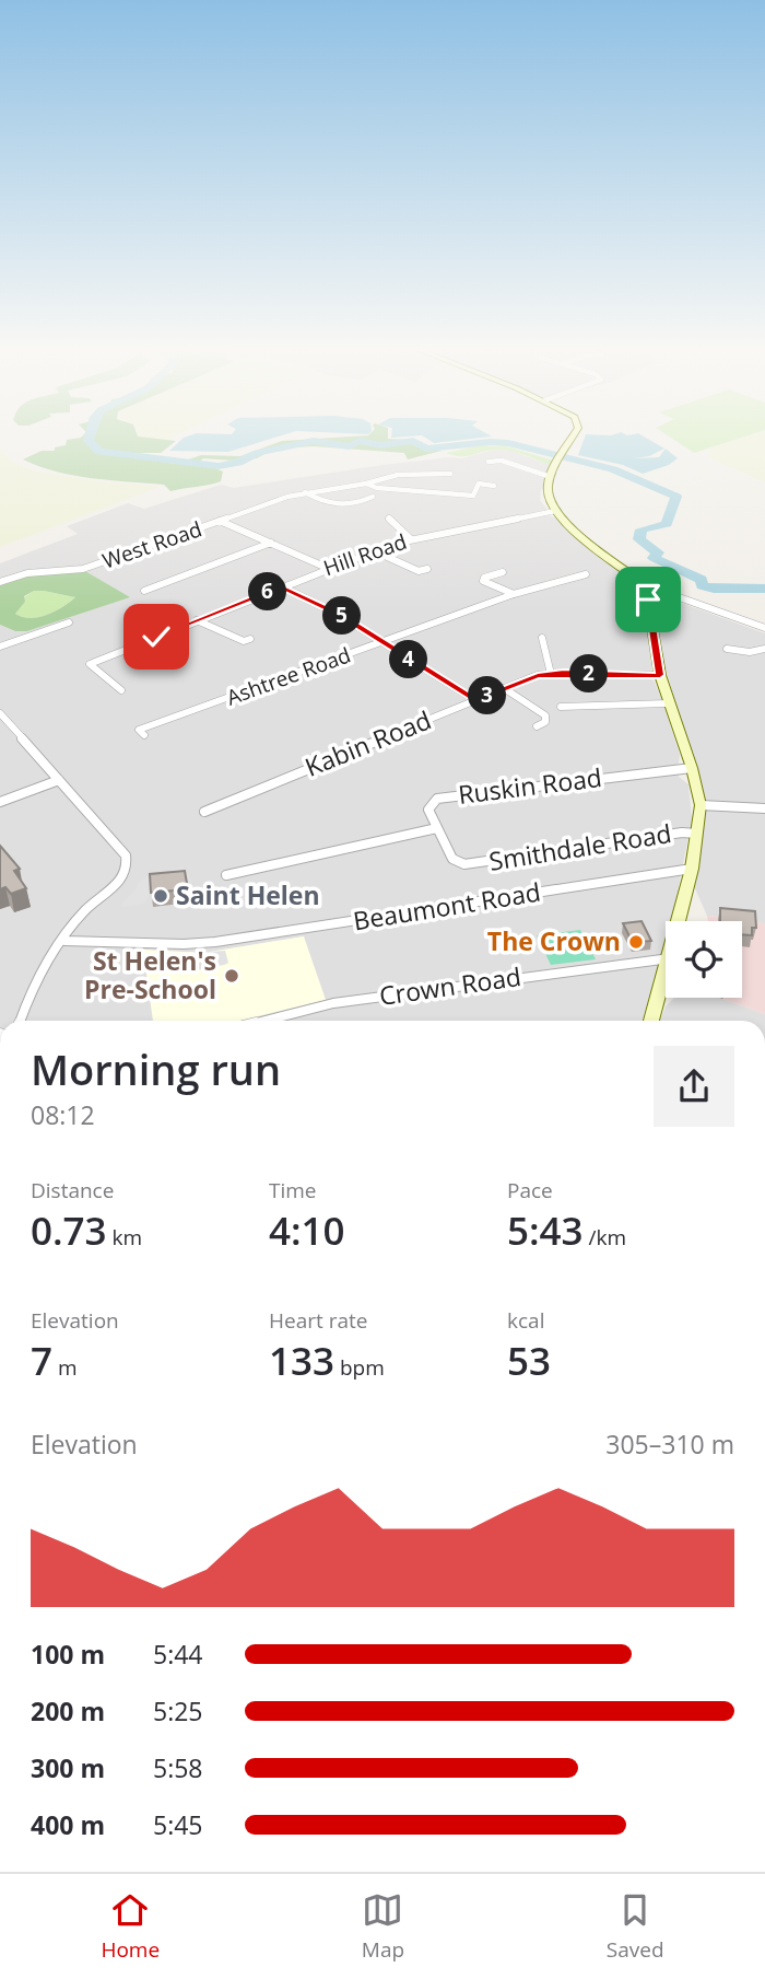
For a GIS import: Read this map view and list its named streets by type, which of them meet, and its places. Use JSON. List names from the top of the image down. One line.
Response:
{"streets":{"street":["West Road","Hill Road","Ashtree Road","Kabin Road","Ruskin Road","Smithdale Road","Beaumont Road","Crown Road"]},"crossings":[["Ruskin Road","Smithdale Road"]],"places":["Saint Helen","The Crown","St Helen's Pre-School"],"page":{"pins":["6","5","4","2","3"],"heading":["Morning run","08:12"],"stats":[["Distance","0.73 km"],["Time","4:10"],["Pace","5:43 /km"],["Elevation","7 m"],["Heart rate","133 bpm"],["kcal","53"]],"chart":["Elevation","305–310 m"],"list":[{"name":"100 m","note":"5:44"},{"name":"200 m","note":"5:25"},{"name":"300 m","note":"5:58"},{"name":"400 m","note":"5:45"}],"tabs":["Home","Map","Saved"]}}
